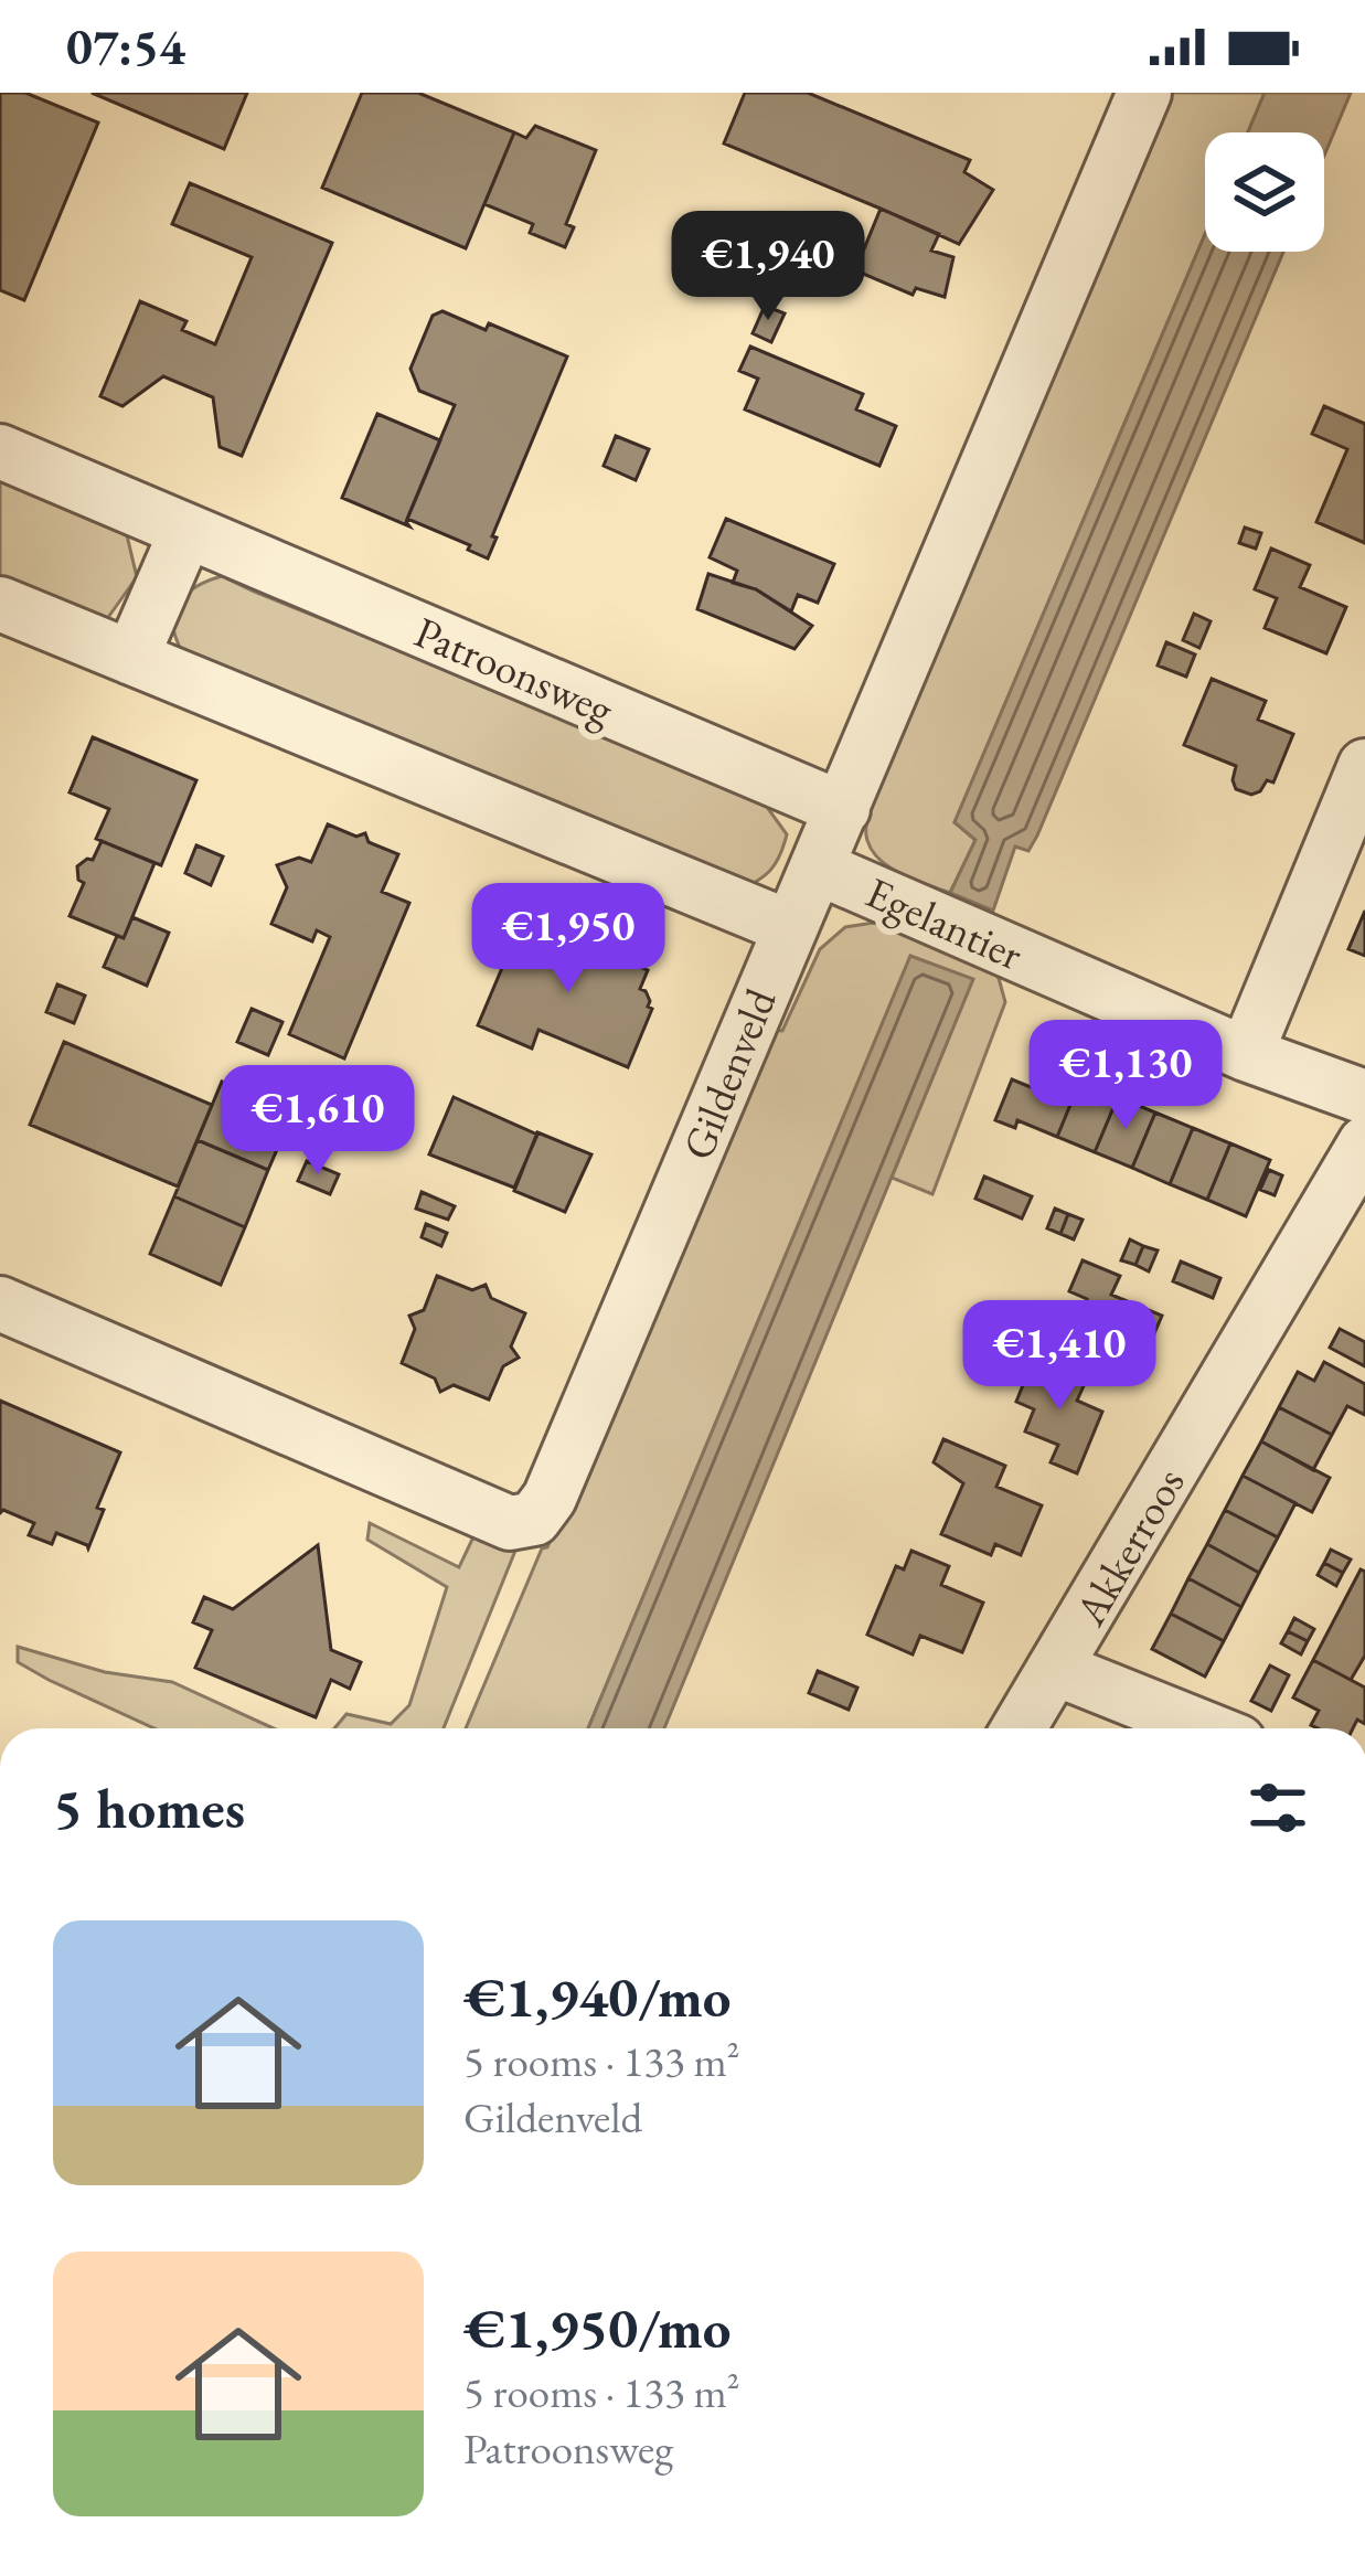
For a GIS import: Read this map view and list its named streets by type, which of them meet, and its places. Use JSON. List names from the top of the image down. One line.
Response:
{"streets":{"street":["Patroonsweg","Egelantier","Gildenveld","Akkerroos"]},"crossings":[["Patroonsweg","Gildenveld"],["Egelantier","Gildenveld"]],"page":{"status":"07:54","price":["€1,940","€1,950","€1,130","€1,610","€1,410"],"heading":"5 homes","list":[{"name":"€1,940/mo","note":"5 rooms · 133 m² · Gildenveld"},{"name":"€1,950/mo","note":"5 rooms · 133 m² · Patroonsweg"}]}}
